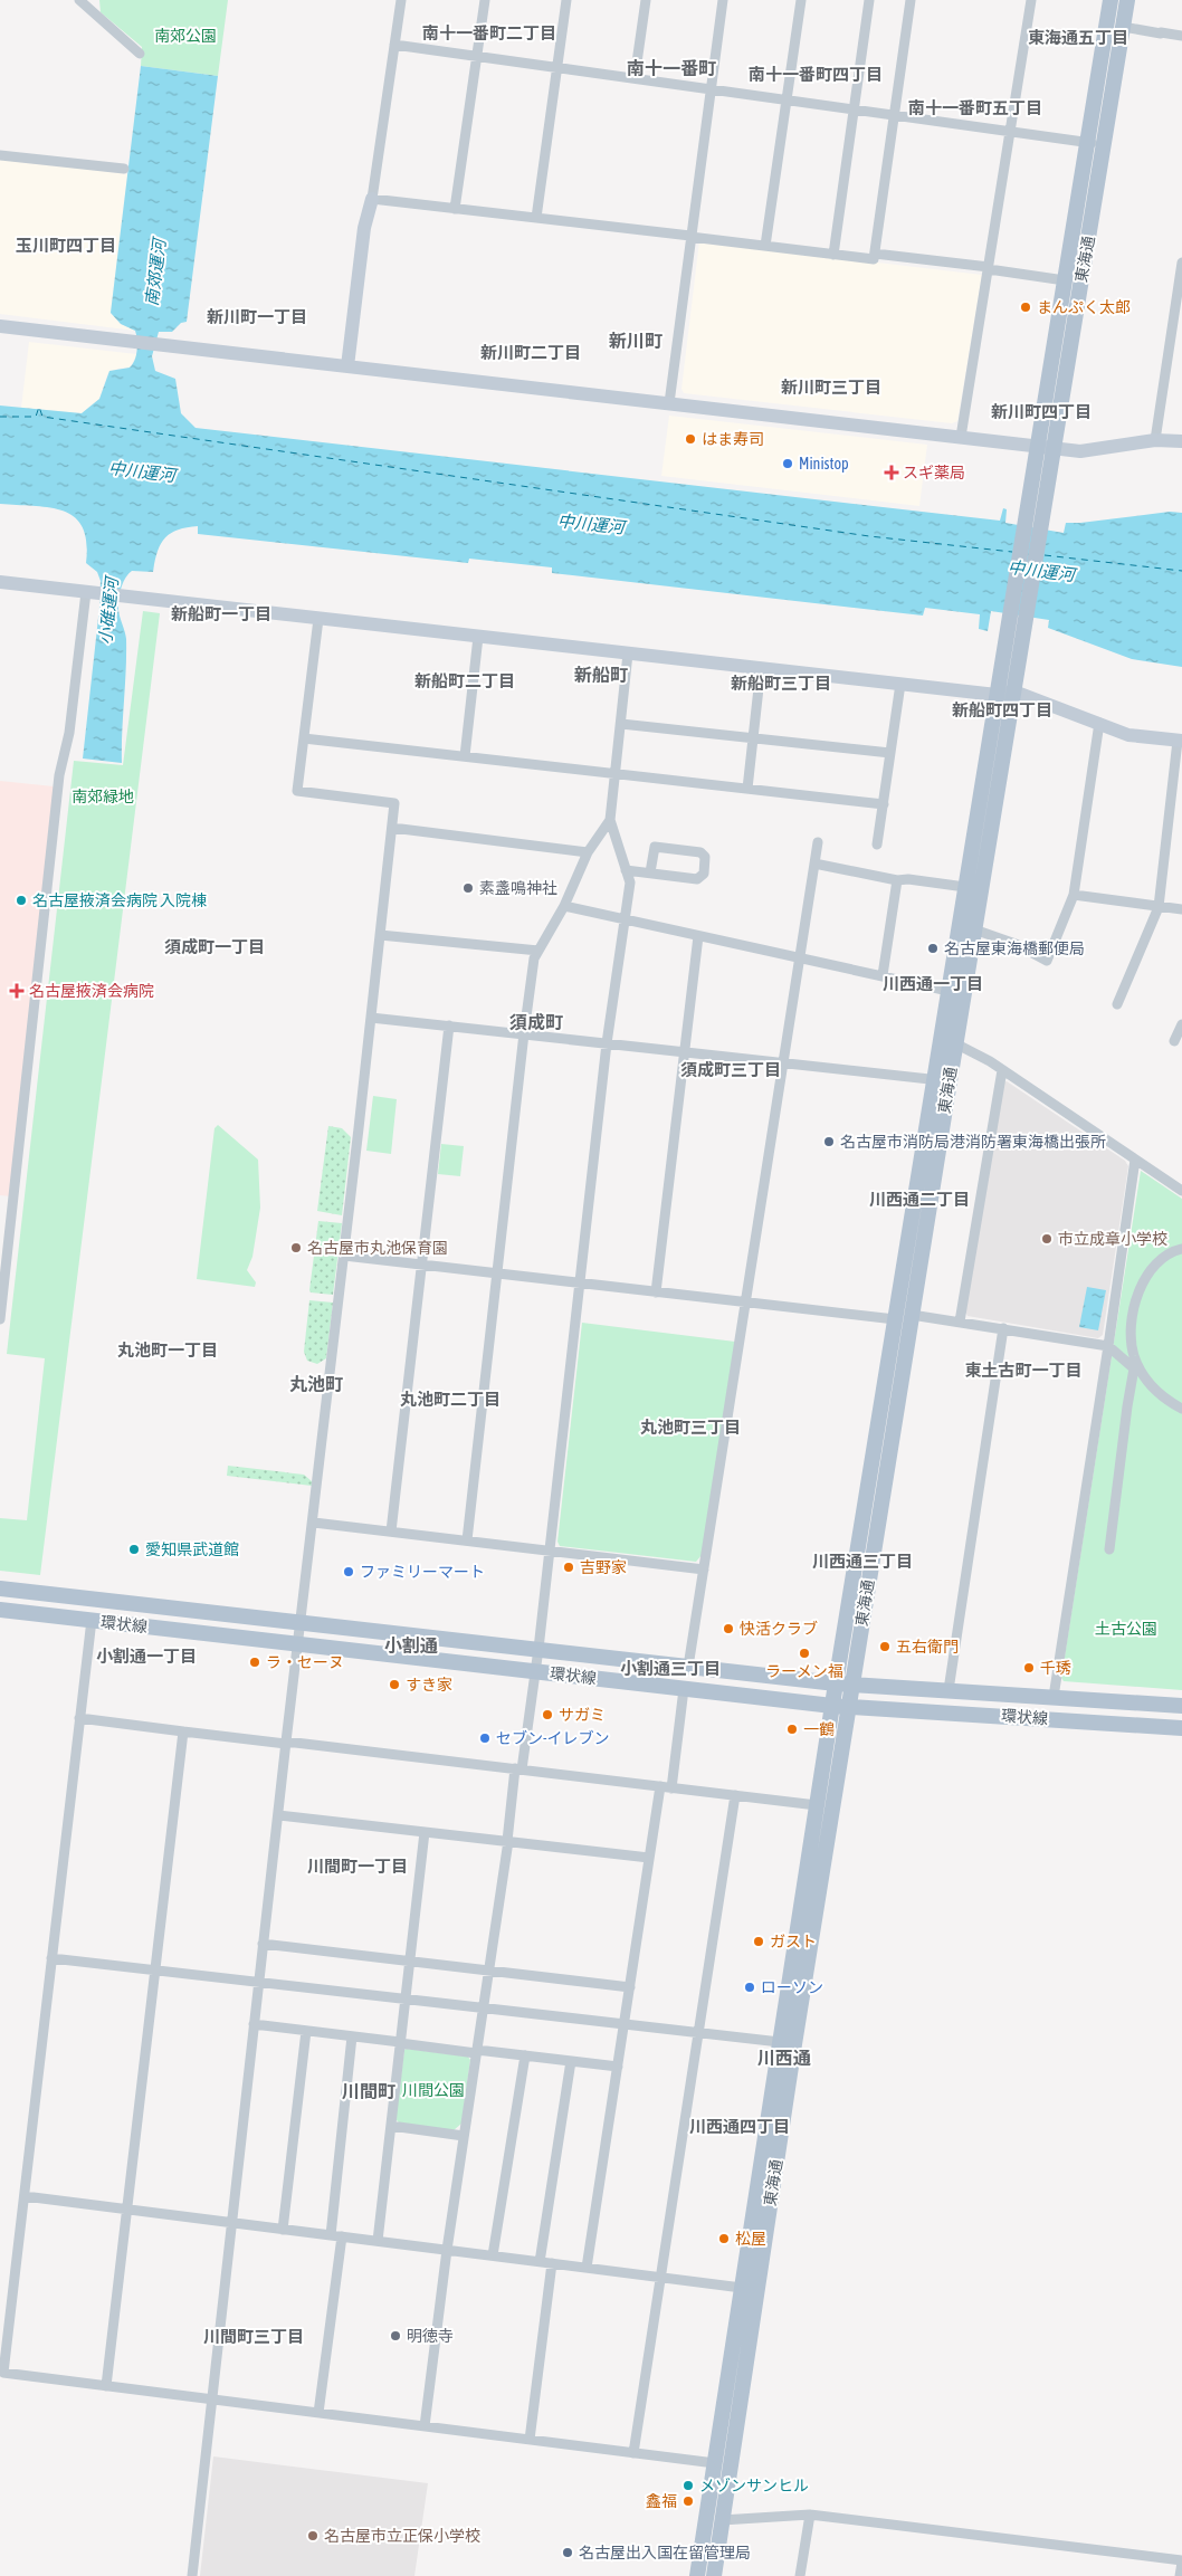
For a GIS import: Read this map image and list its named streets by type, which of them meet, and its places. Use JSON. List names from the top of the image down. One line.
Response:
{"streets":{"main road":["東海通","環状線"]},"crossings":[["東海通","環状線"]],"districts":["南十一番町二丁目","東海通五丁目","南十一番町","南十一番町四丁目","南十一番町五丁目","玉川町四丁目","新川町一丁目","新川町","新川町二丁目","新川町三丁目","新川町四丁目","新船町一丁目","新船町","新船町二丁目","新船町三丁目","新船町四丁目","須成町一丁目","川西通一丁目","須成町","須成町三丁目","川西通二丁目","丸池町一丁目","東土古町一丁目","丸池町","丸池町二丁目","丸池町三丁目","川西通三丁目","小割通","小割通一丁目","小割通三丁目","川間町一丁目","川西通","川間町","川西通四丁目","川間町三丁目"],"water":["南郊運河","中川運河","小碓運河"],"parks":["南郊公園","南郊緑地","土古公園","川間公園"],"places":{"other":["まんぷく太郎","はま寿司","Ministop","素盞鳴神社","名古屋掖済会病院 入院棟","名古屋東海橋郵便局","名古屋市消防局港消防署東海橋出張所","市立成章小学校","名古屋市丸池保育園","愛知県武道館","吉野家","ファミリーマート","快活クラブ","五右衛門","ラーメン福","ラ・セーヌ","千琇","すき家","サガミ","一鶴","セブン-イレブン","ガスト","ローソン","松屋","明徳寺","メゾンサンヒル","鑫福","名古屋市立正保小学校","名古屋出入国在留管理局"],"health":["スギ薬局","名古屋掖済会病院"]}}
